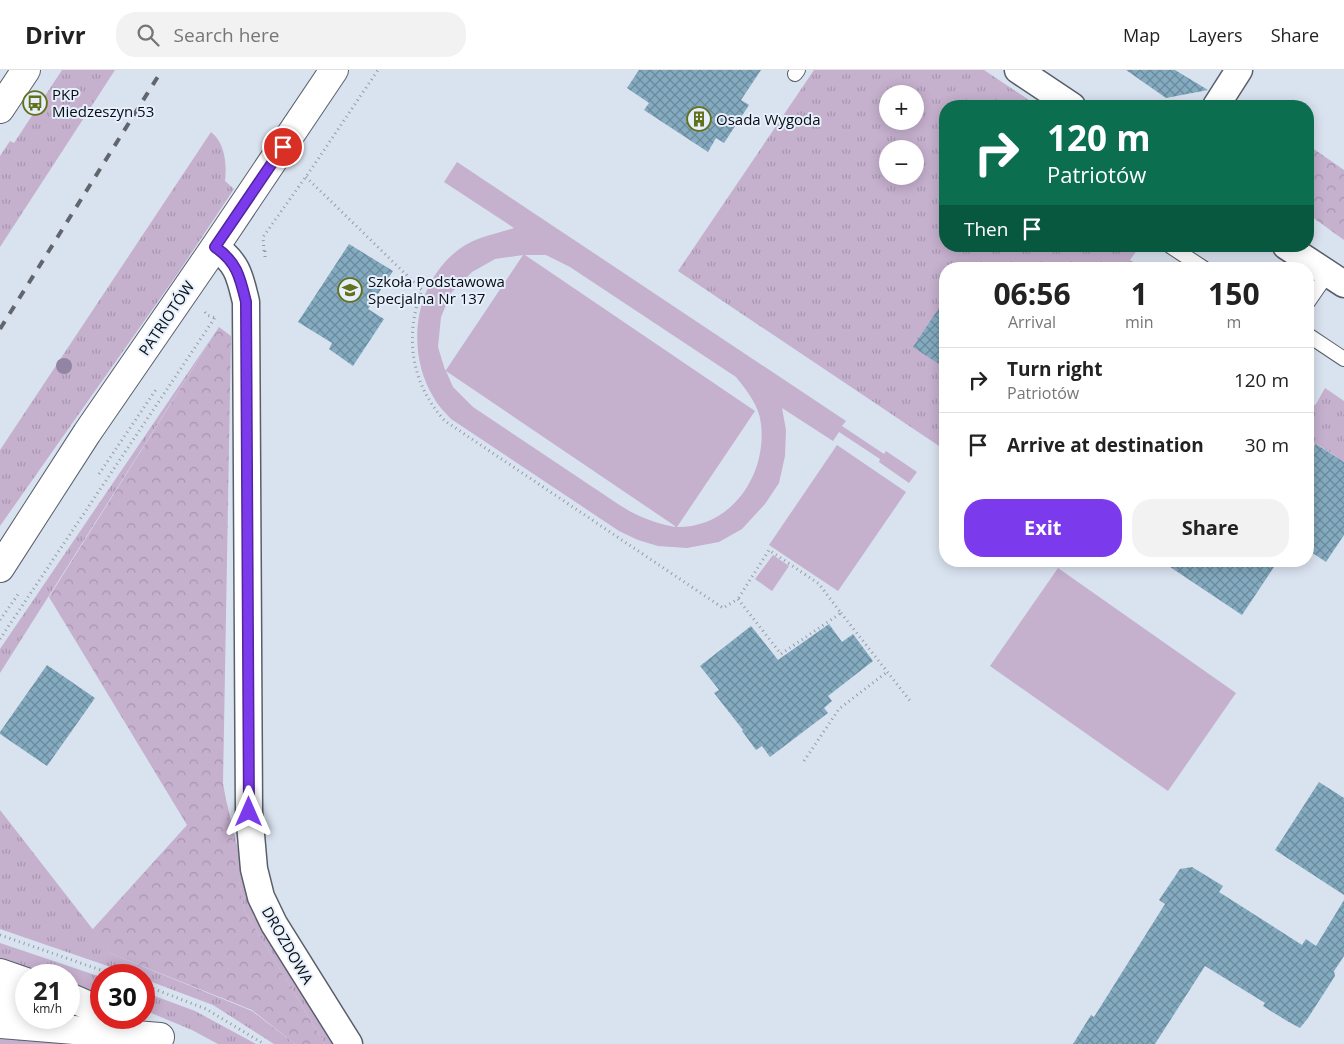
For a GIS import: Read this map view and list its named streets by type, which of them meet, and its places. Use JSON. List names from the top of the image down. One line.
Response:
{"streets":{"main road":["PATRIOTÓW"],"street":["DROZDOWA"]},"crossings":[["PATRIOTÓW","DROZDOWA"]],"places":{"bus stop":["PKP Miedzeszyn 53"],"building":["Osada Wygoda"],"school or university":["Szkoła Podstawowa Specjalna Nr 137"]},"page":{"header":"Drivr","search":"Search here","nav":["Map","Layers","Share"],"map_buttons":["+","−"],"turn":["120 m","Patriotów"],"then":"Then","eta":["06:56","Arrival","1","min","150","m"],"list":[{"name":"Turn right","note":"Patriotów","value":"120 m"},{"name":"Arrive at destination","value":"30 m"}],"buttons":["Exit","Share"],"speed":"21 km/h","limit":"30"}}
